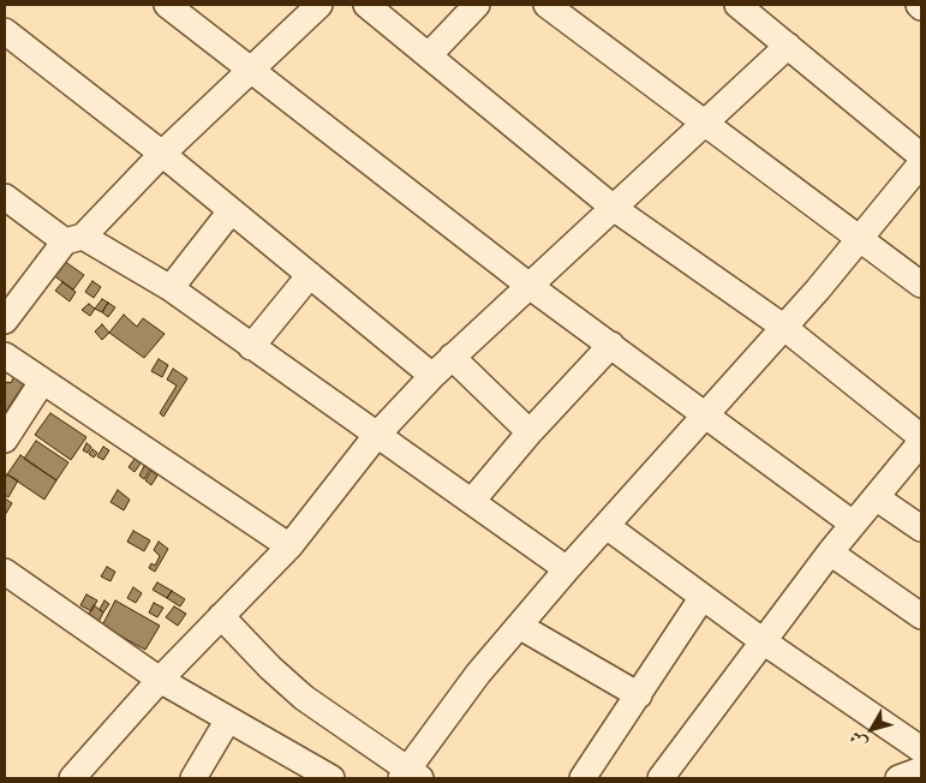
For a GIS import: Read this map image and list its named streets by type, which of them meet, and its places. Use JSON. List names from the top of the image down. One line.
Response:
{"north":"bottom left"}
